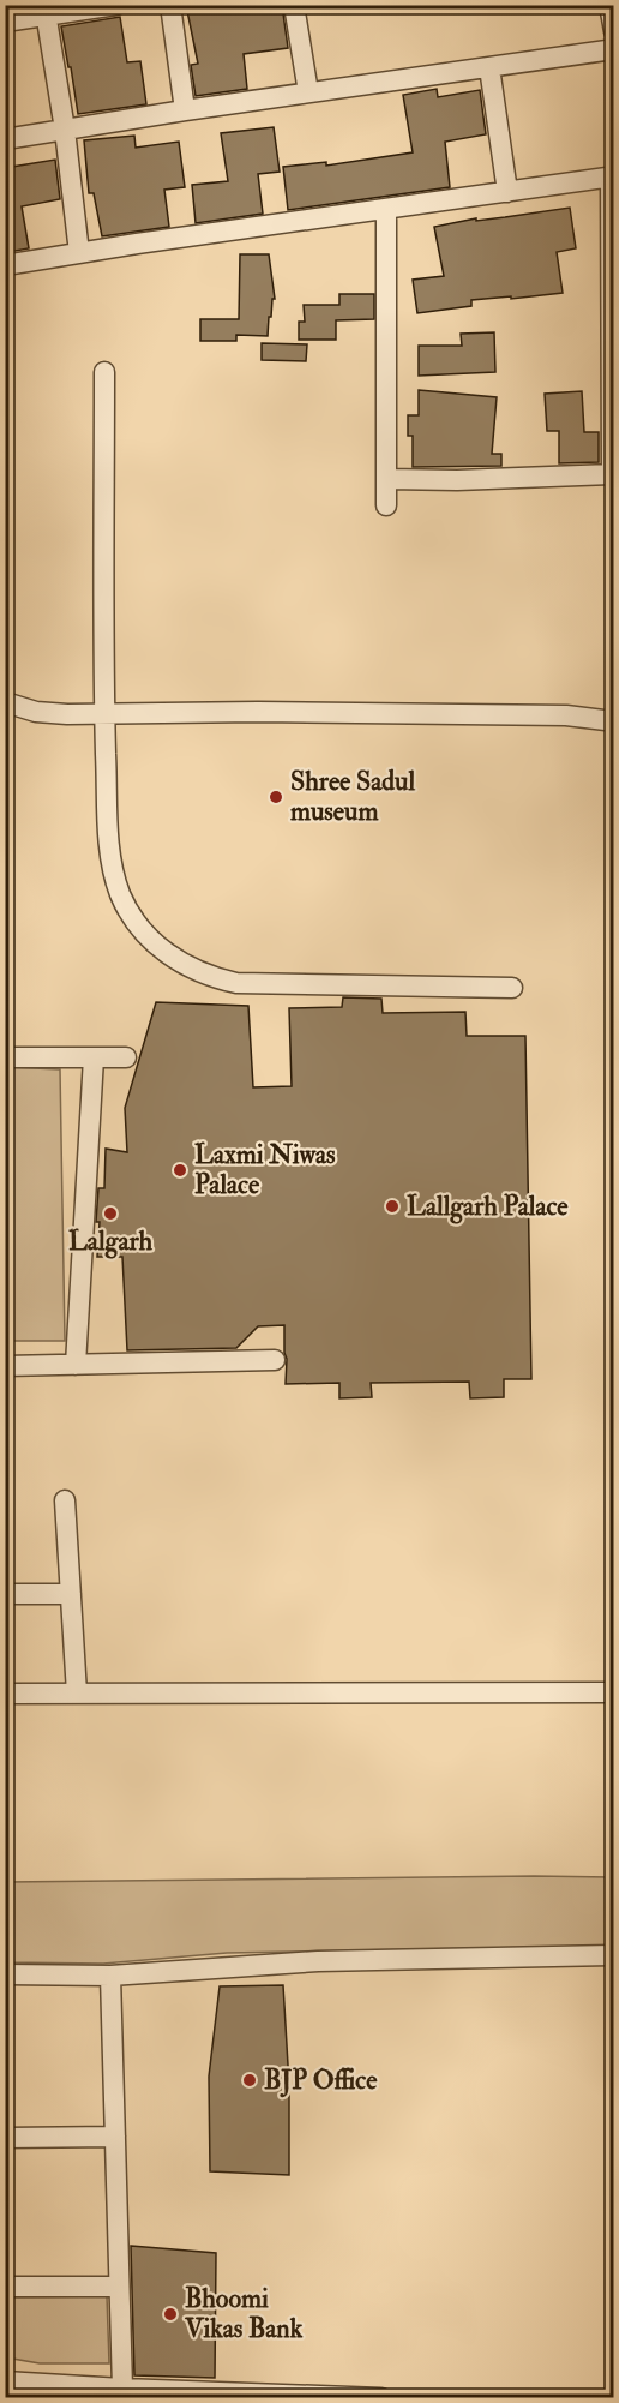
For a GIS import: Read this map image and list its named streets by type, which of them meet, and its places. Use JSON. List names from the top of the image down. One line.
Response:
{"places":["Shree Sadul museum","Laxmi Niwas Palace","Lallgarh Palace","Lalgarh","BJP Office","Bhoomi Vikas Bank"]}
